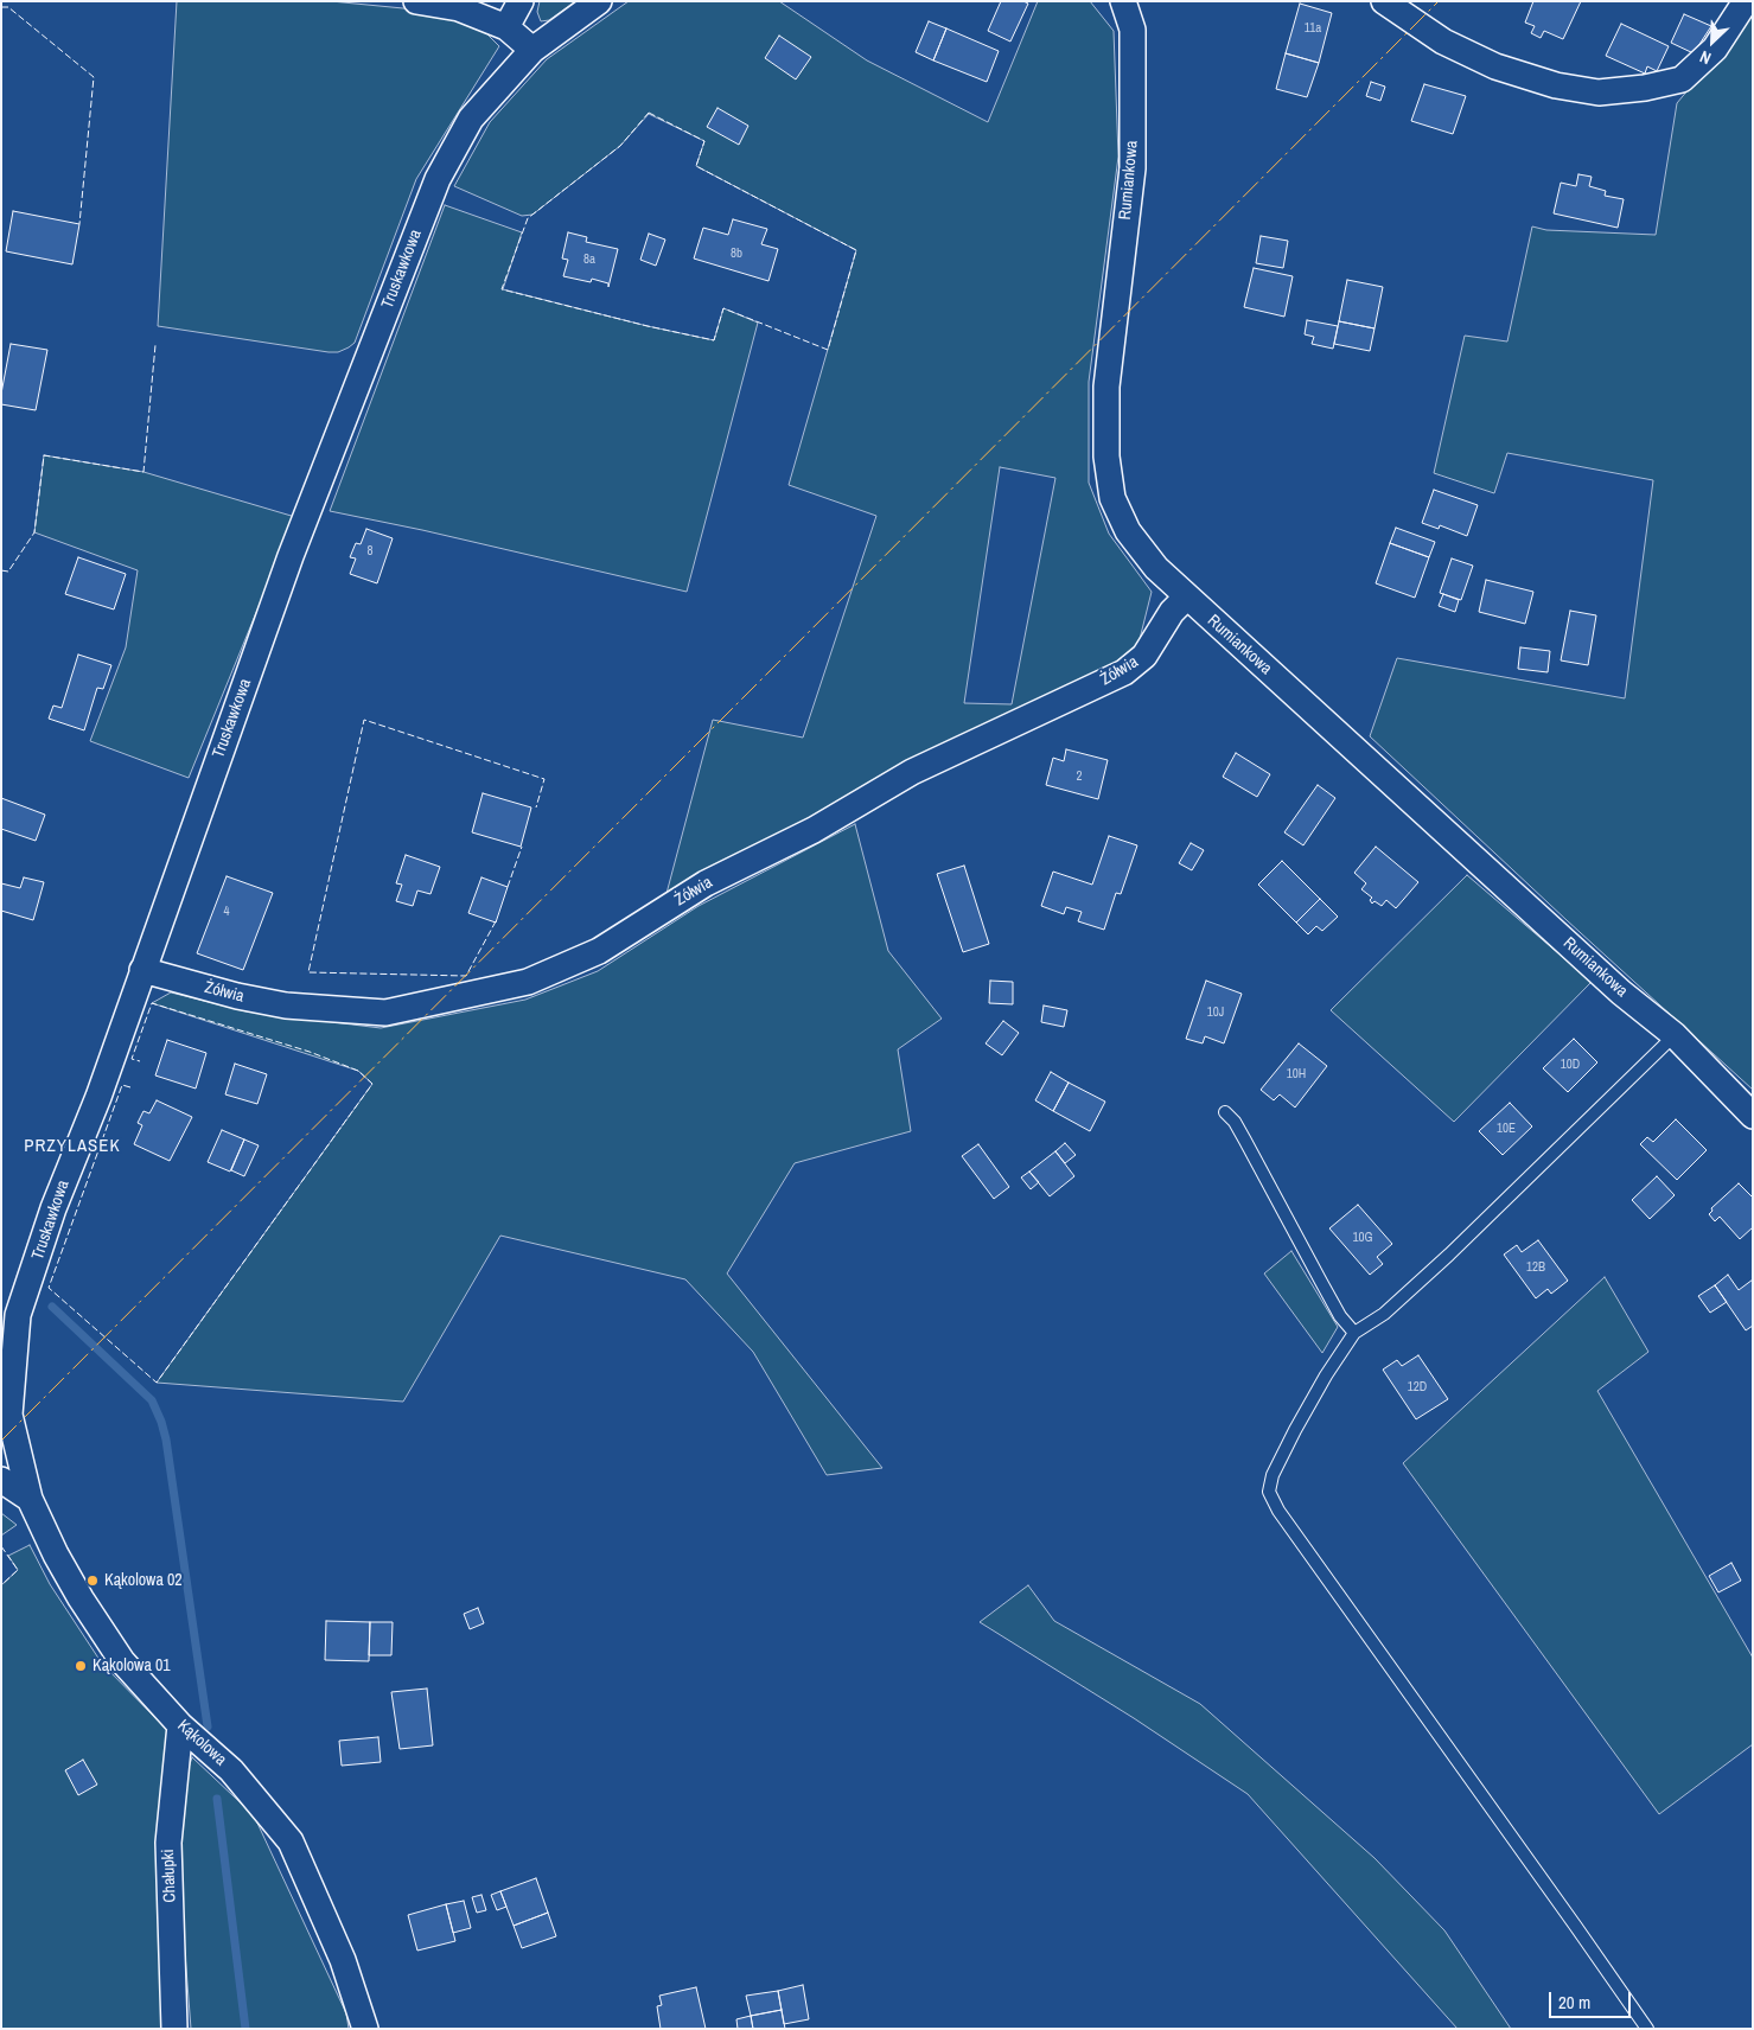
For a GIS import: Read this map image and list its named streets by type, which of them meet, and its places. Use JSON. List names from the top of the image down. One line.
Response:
{"streets":{"street":["Rumiankowa","Truskawkowa","Żółwia","Kąkolowa","Chałupki"]},"crossings":[["Rumiankowa","Żółwia"],["Truskawkowa","Żółwia"],["Truskawkowa","Kąkolowa"],["Kąkolowa","Chałupki"]],"districts":["PRZYLASEK"],"places":["Kąkolowa 02","Kąkolowa 01"],"house_numbers":["11a","8b","8a","8","2","4","10J","10D","10H","10E","10G","12B","12D"],"scale_bar":"20 m","north":"bottom left"}
